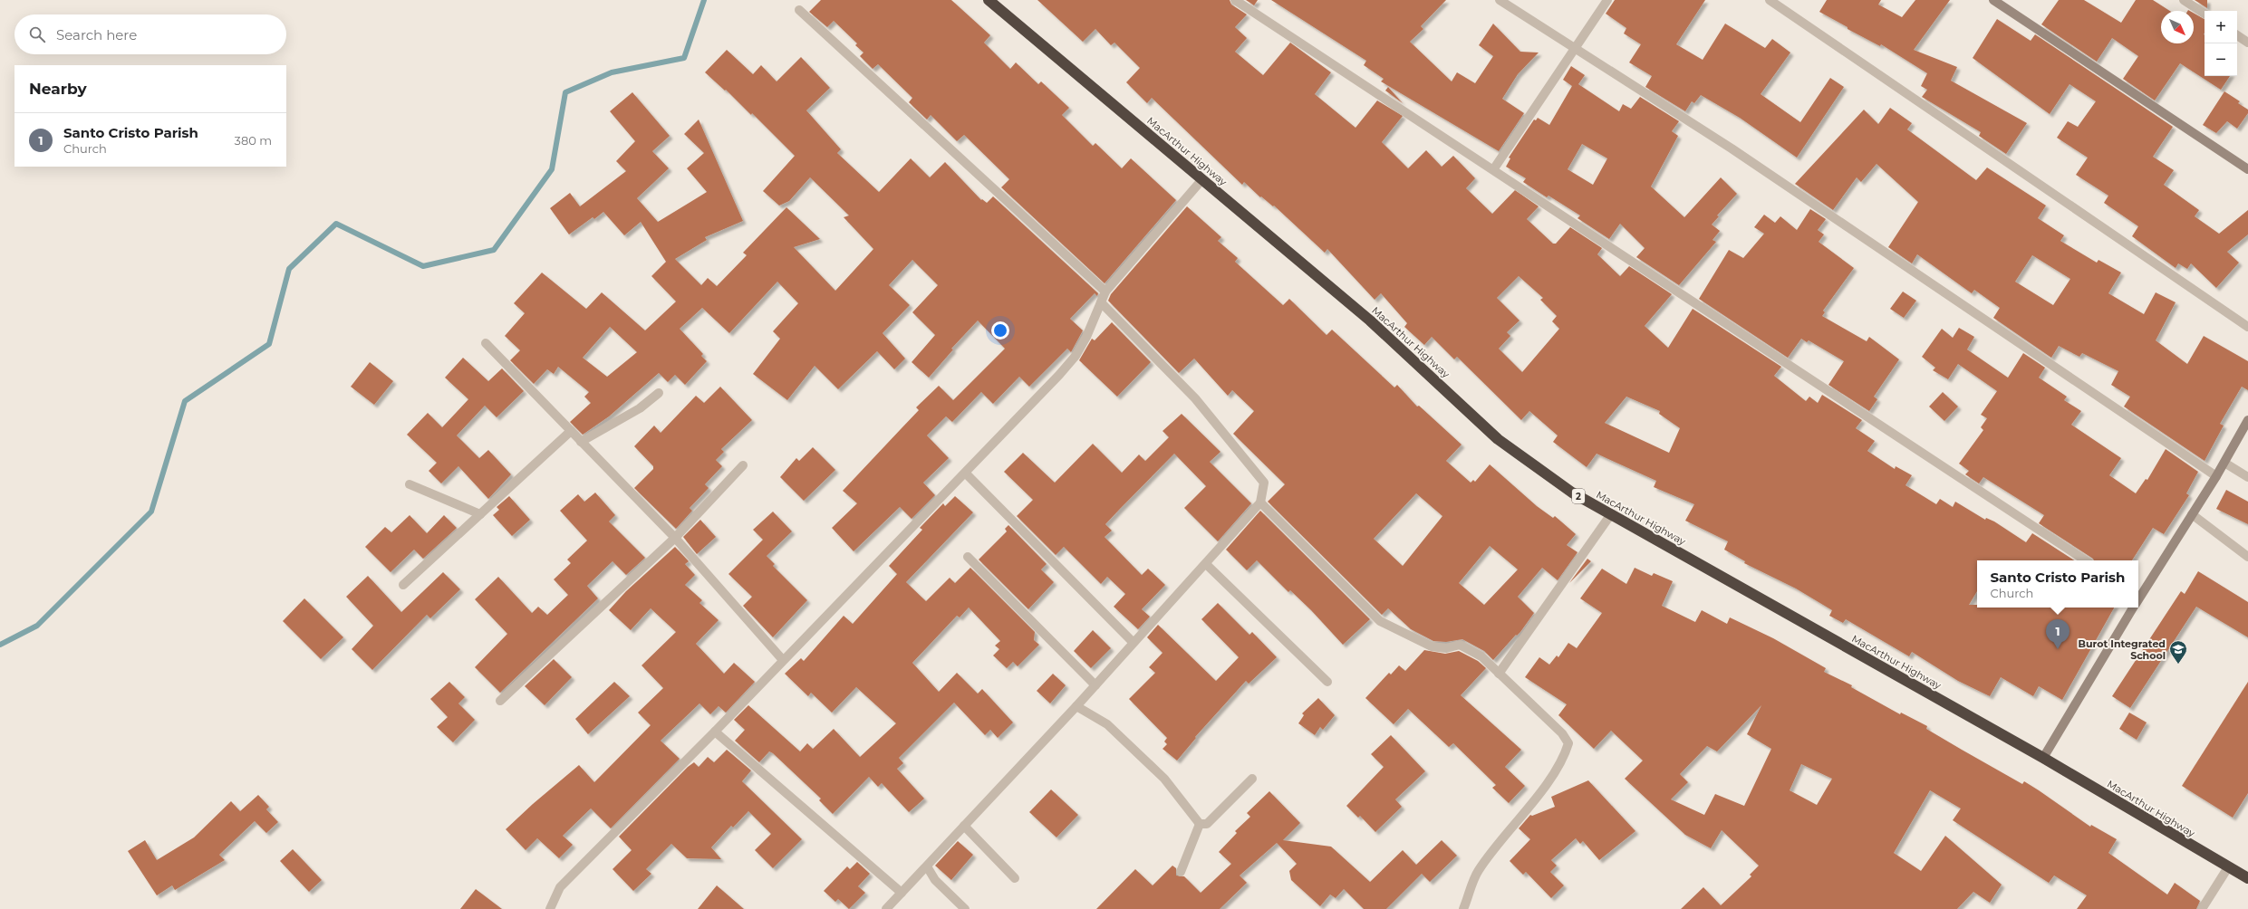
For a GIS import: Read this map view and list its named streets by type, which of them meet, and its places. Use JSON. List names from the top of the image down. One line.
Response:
{"streets":{"highway":["MacArthur Highway","2"]},"places":{"school or university":["Burot Integrated School"]},"north":"bottom right","page":{"map_buttons":["+","−"],"search":"Search here","heading":"Nearby","list":[{"mark":"1","name":"Santo Cristo Parish","note":"Church","value":"380 m"}],"popup":["Santo Cristo Parish","Church"],"pins":"1"}}
